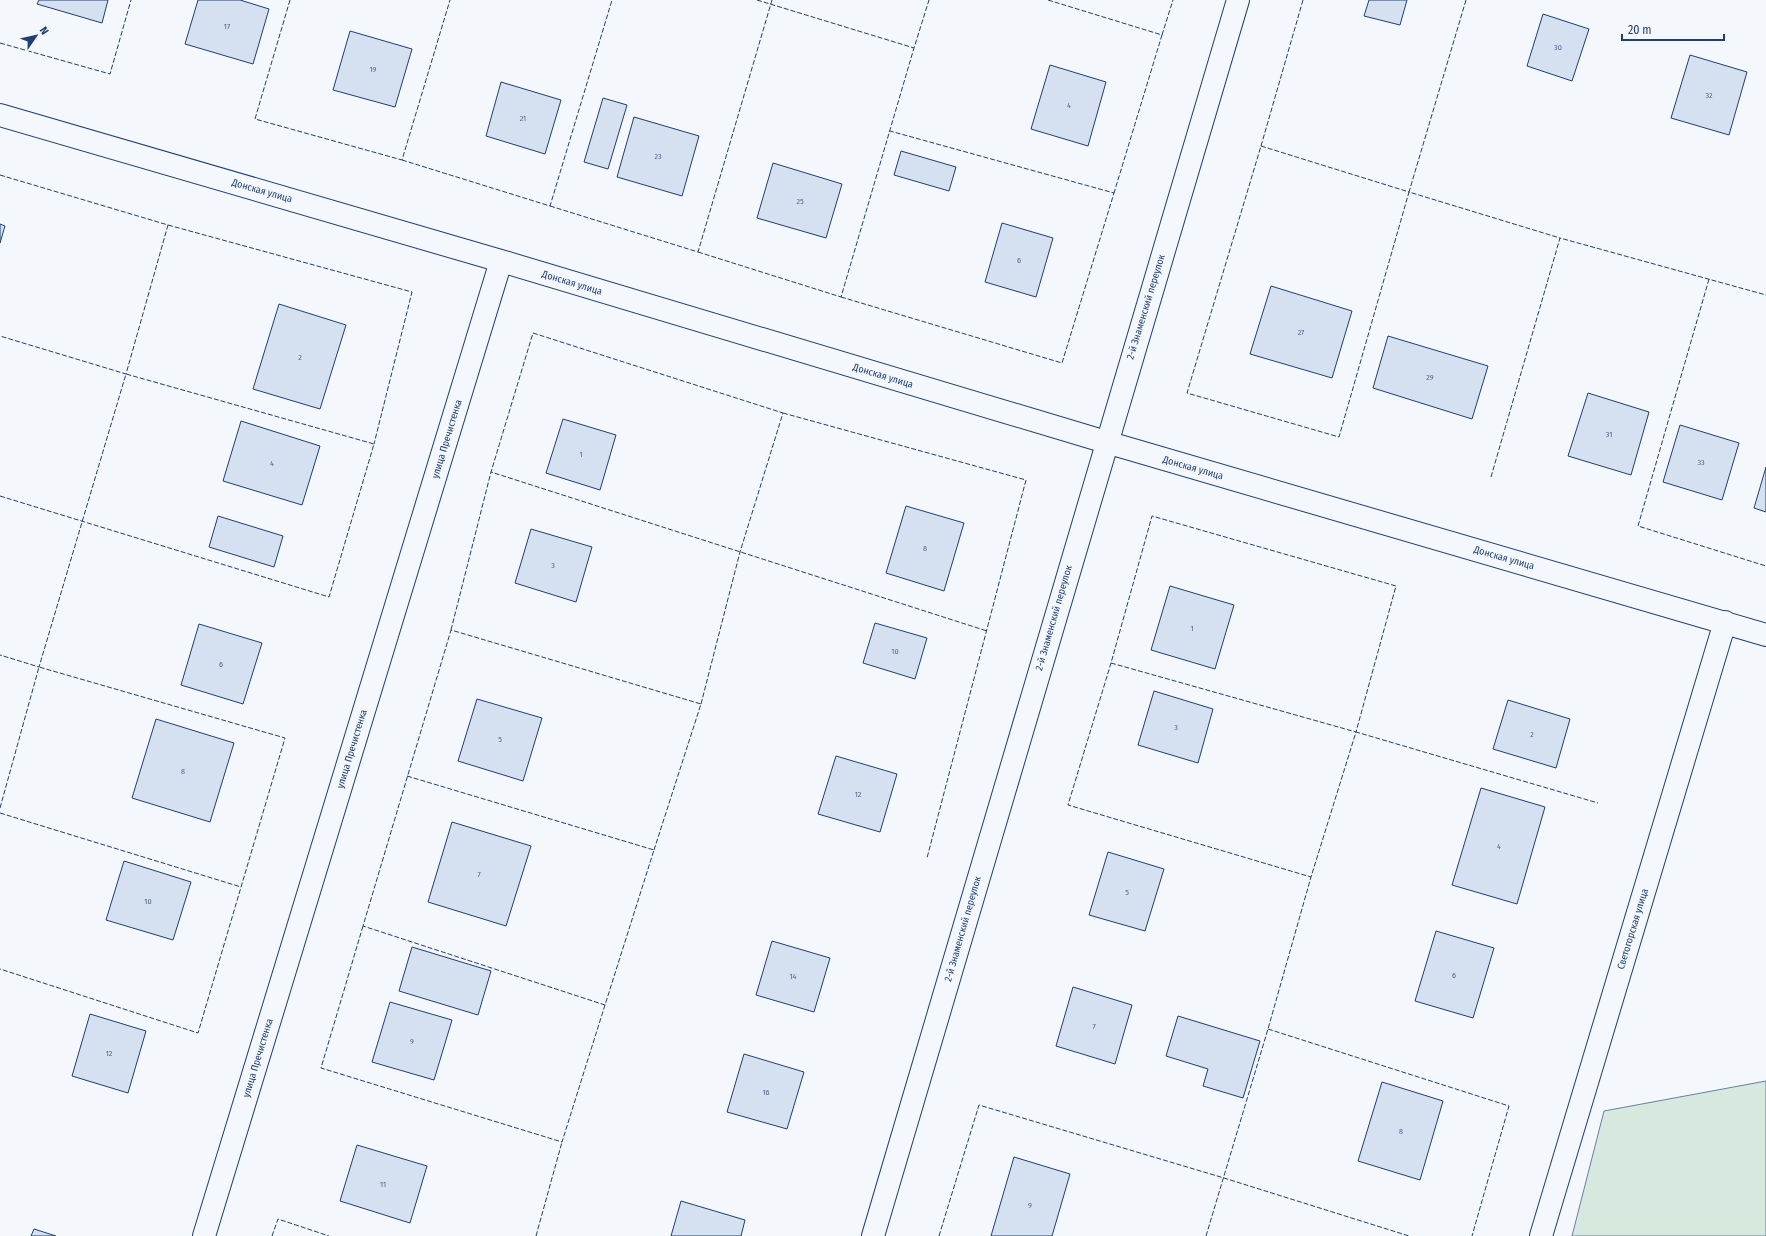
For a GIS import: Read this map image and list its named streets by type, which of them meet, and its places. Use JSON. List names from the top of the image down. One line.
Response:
{"streets":{"street":["Донская улица","2-й Знаменский переулок","улица Пречистенка","Светогорская улица"]},"crossings":[["Донская улица","2-й Знаменский переулок"],["Донская улица","улица Пречистенка"],["Донская улица","Светогорская улица"]],"house_numbers":["17","30","19","32","4","21","23","25","6","27","2","29","31","1","33","4","8","3","1","10","6","3","2","5","8","12","4","7","5","10","6","14","7","9","12","16","8","11","9"],"scale_bar":"20 m","north":"top right"}
